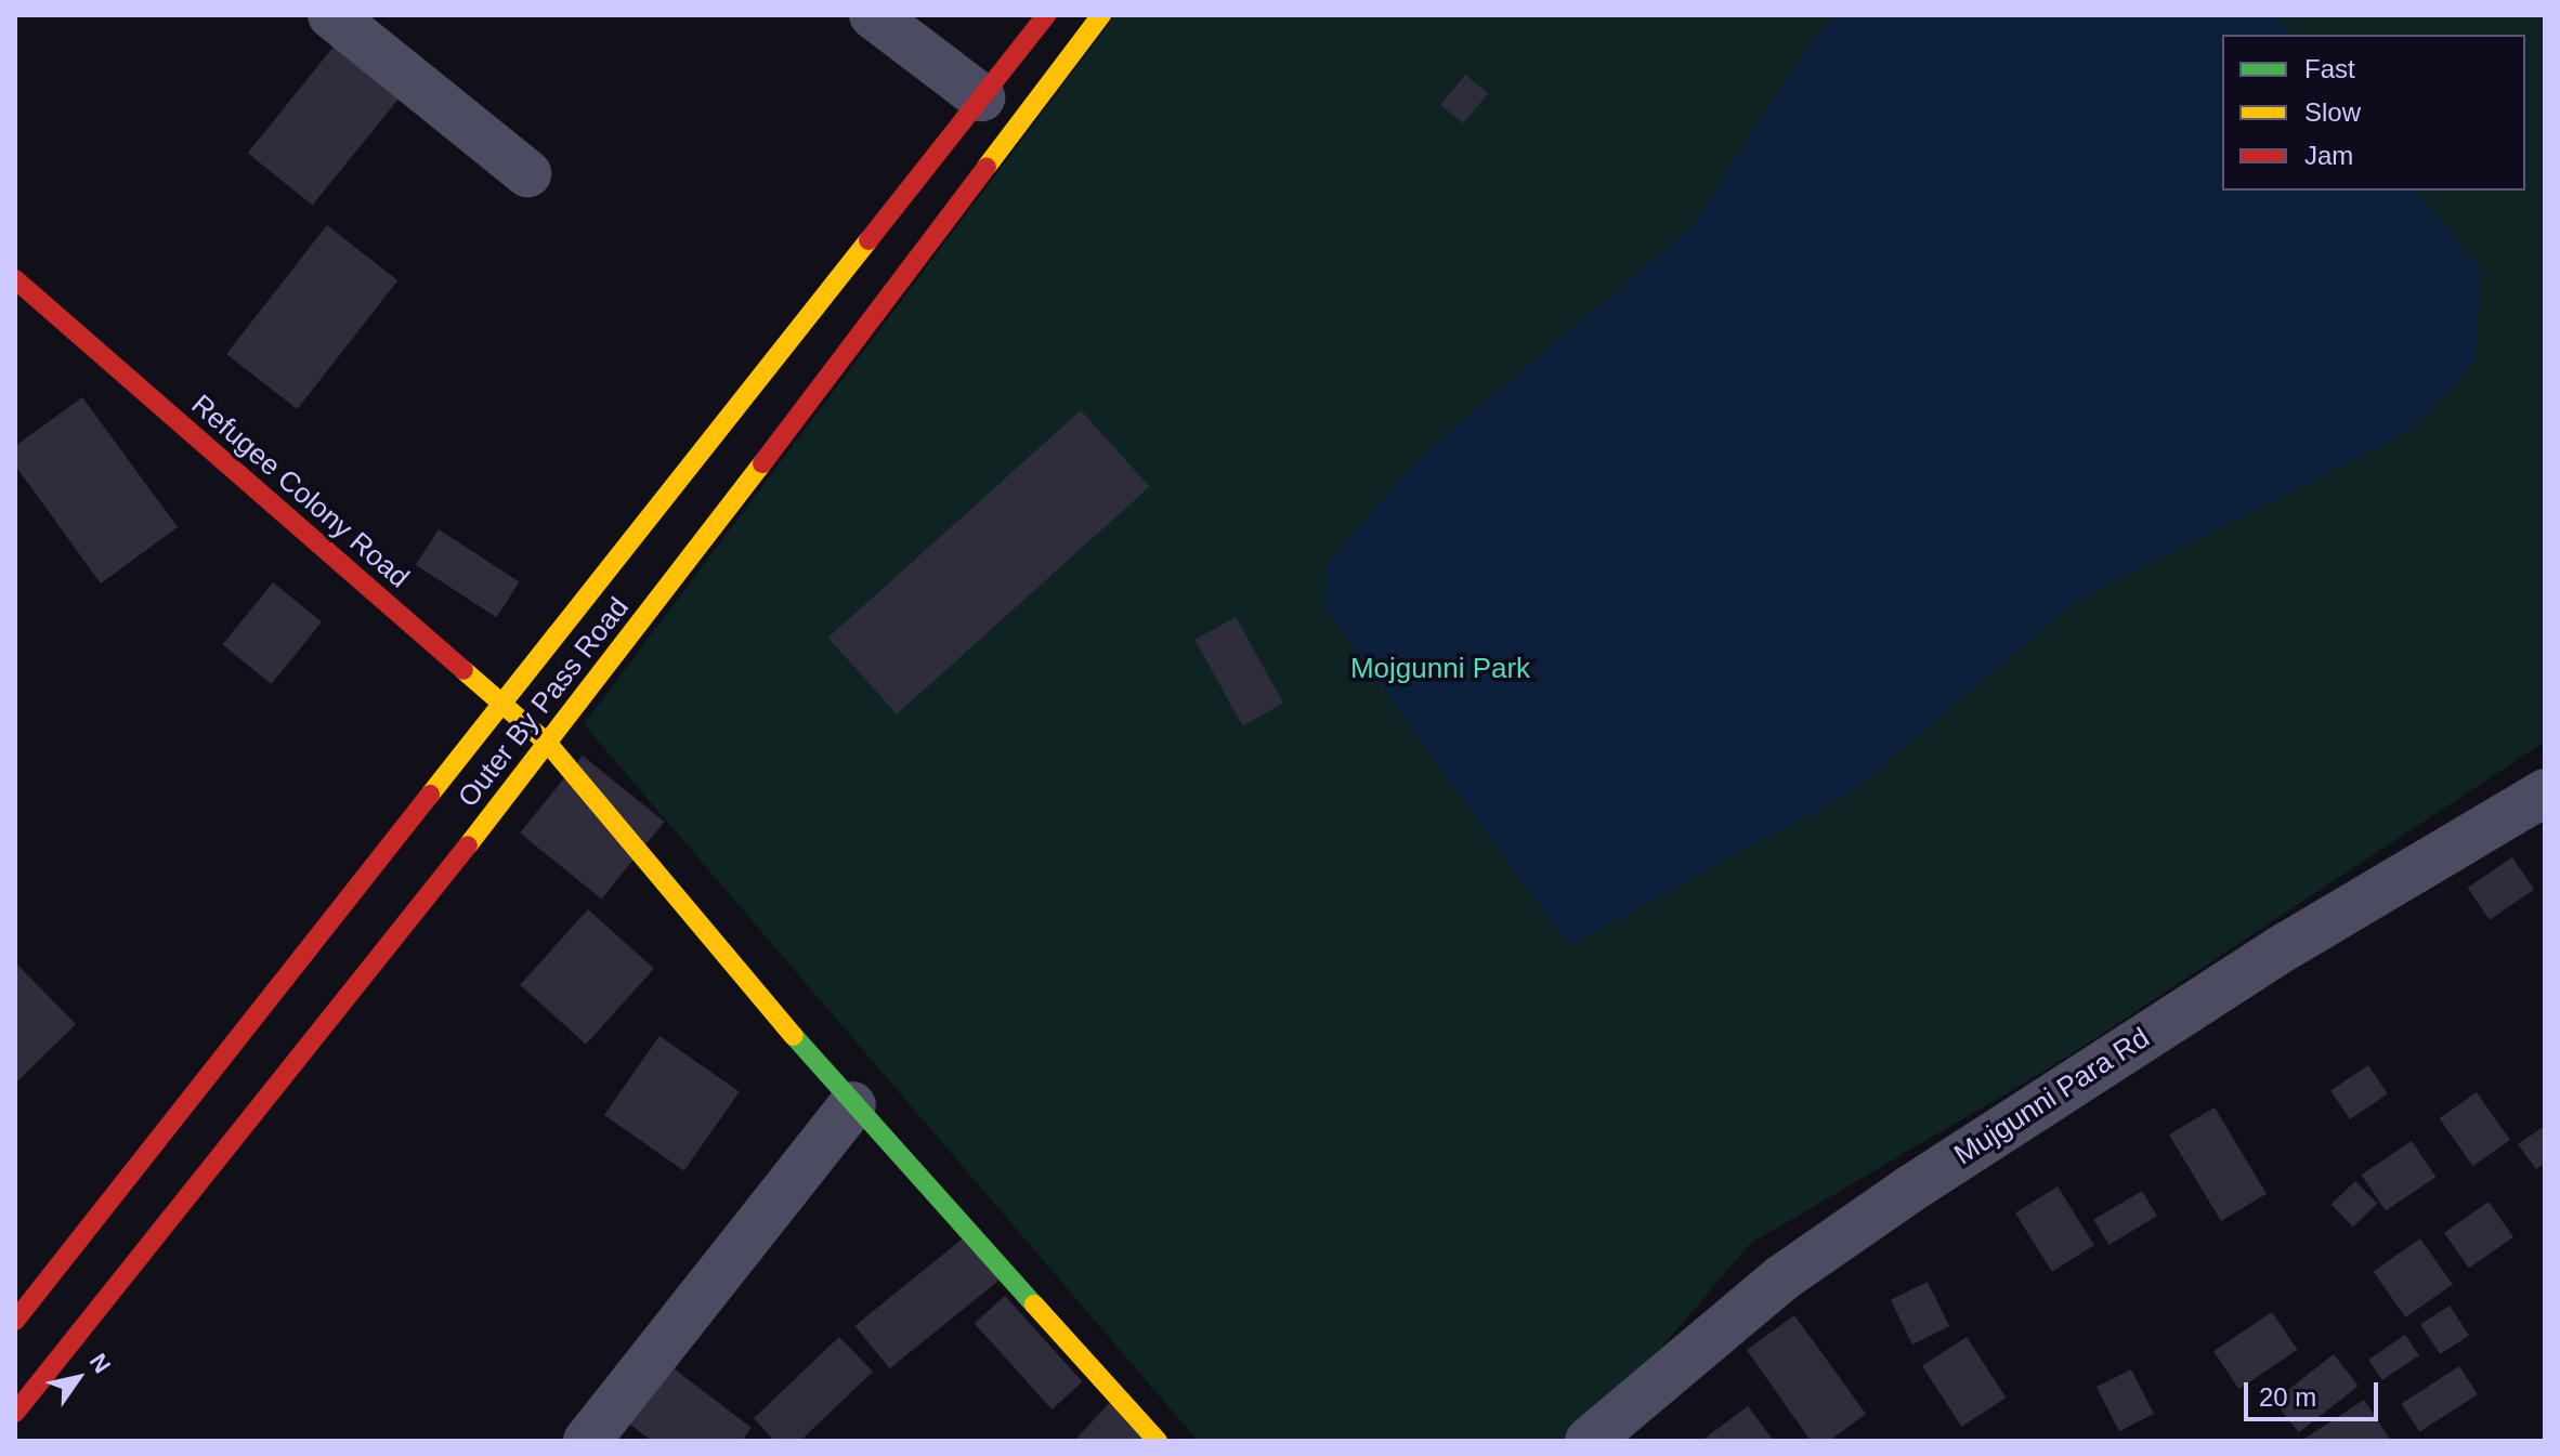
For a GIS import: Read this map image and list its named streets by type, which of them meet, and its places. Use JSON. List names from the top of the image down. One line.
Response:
{"streets":{"main road":["Refugee Colony Road","Outer By Pass Road"],"street":["Mujgunni Para Rd"]},"crossings":[["Refugee Colony Road","Outer By Pass Road"]],"parks":["Mojgunni Park"],"legend":["Fast","Slow","Jam"],"scale_bar":"20 m","north":"top right"}
